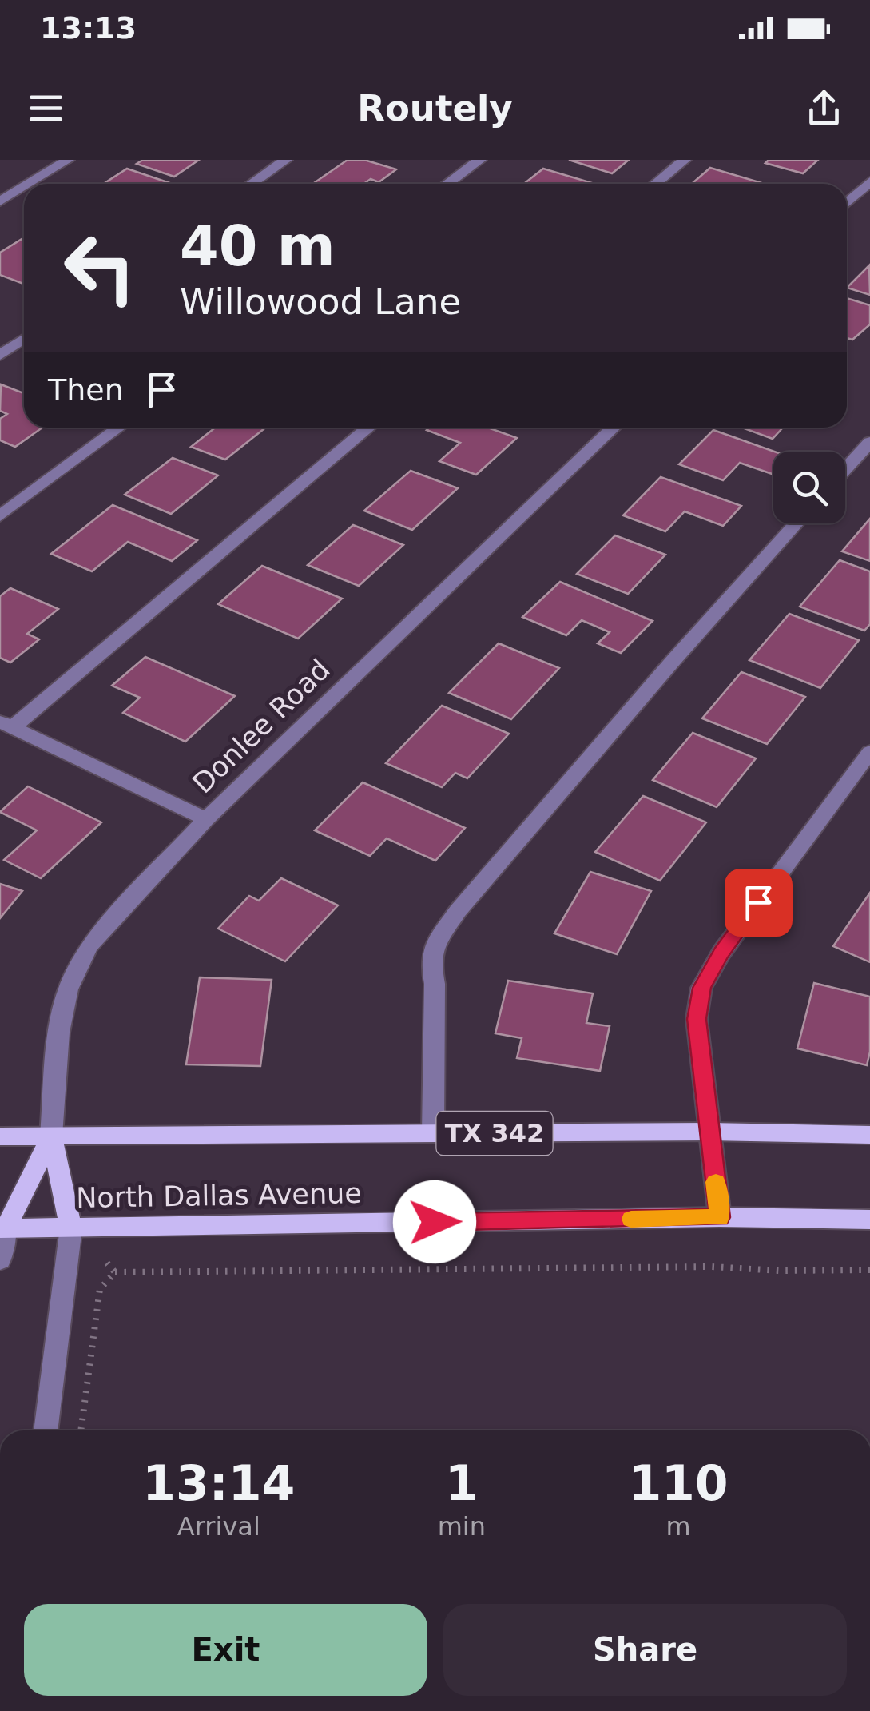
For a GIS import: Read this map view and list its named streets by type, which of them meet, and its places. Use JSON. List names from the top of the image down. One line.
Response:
{"streets":{"main road":["TX 342","North Dallas Avenue"],"street":["Donlee Road"]},"crossings":[["Donlee Road","TX 342"]],"page":{"status":"13:13","header":"Routely","turn":["40 m","Willowood Lane"],"then":"Then","eta":["13:14","Arrival","1","min","110","m"],"buttons":["Exit","Share"]}}
